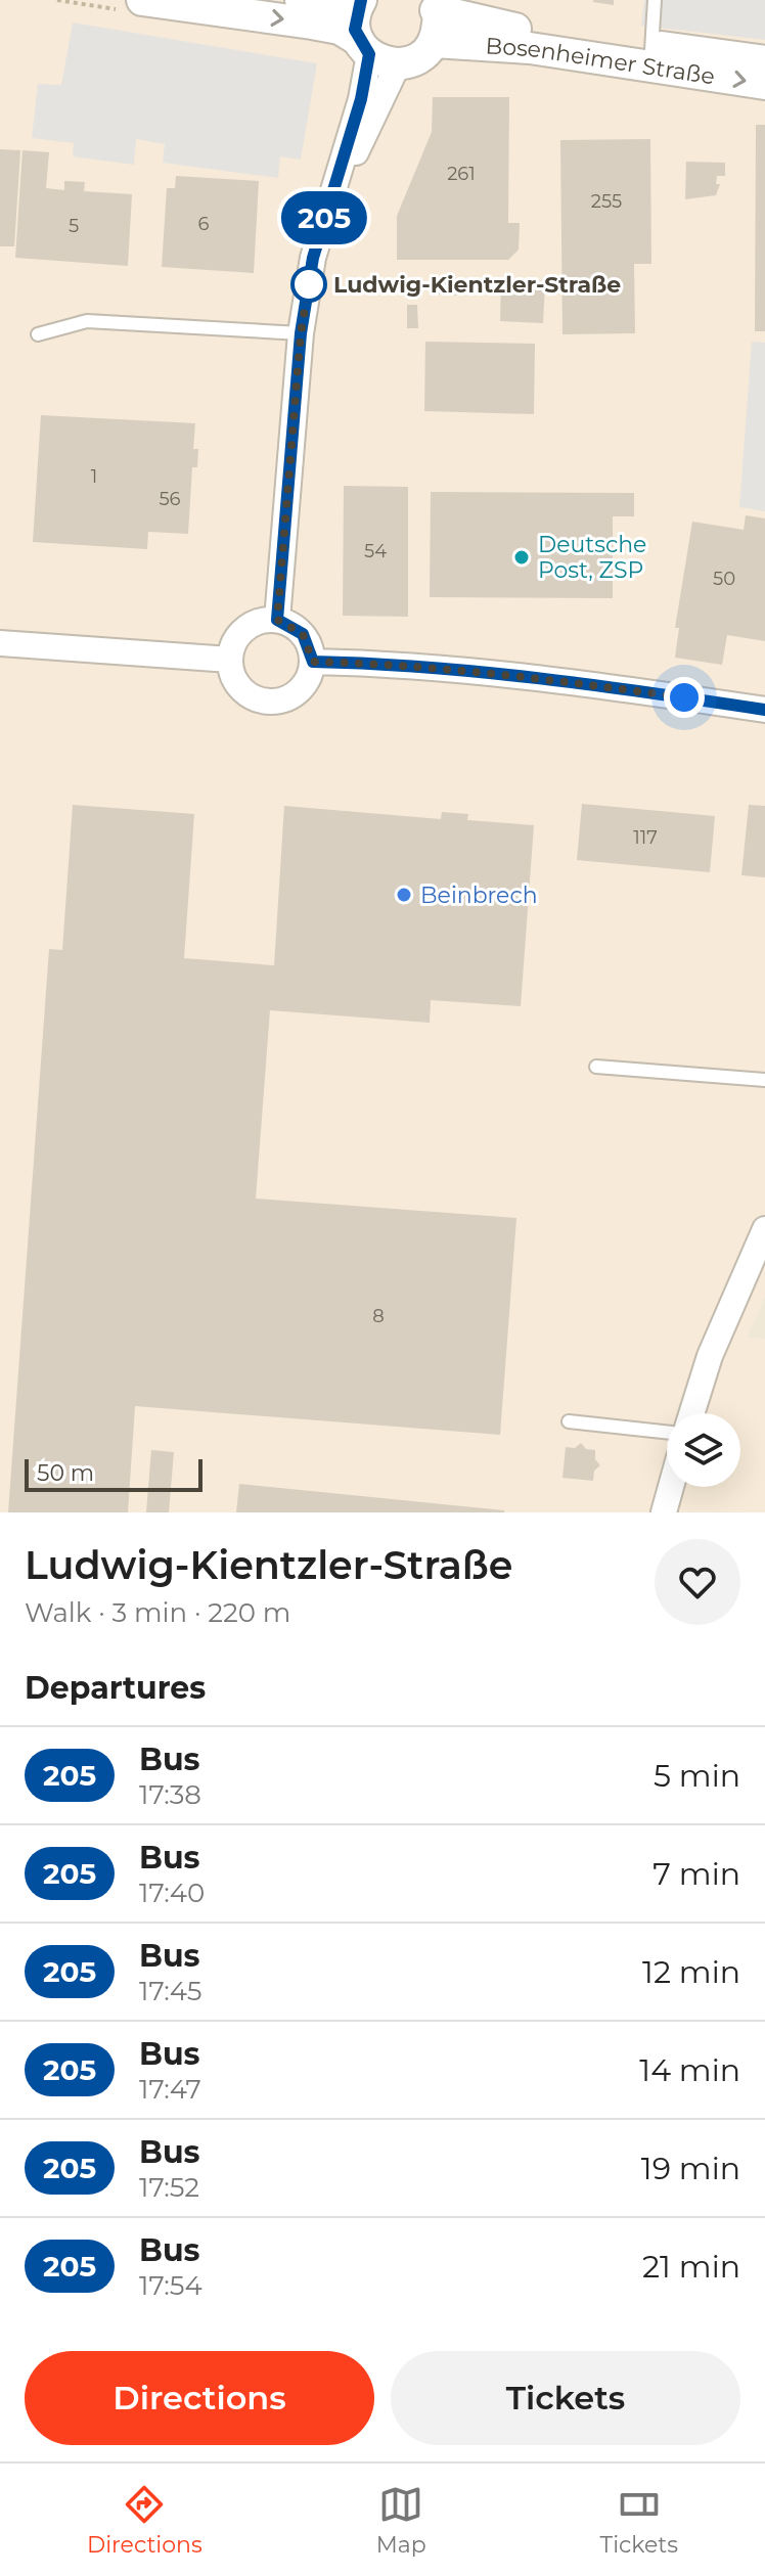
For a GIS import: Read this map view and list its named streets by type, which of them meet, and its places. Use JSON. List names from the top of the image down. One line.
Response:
{"streets":{"street":["Bosenheimer Straße"]},"places":["Ludwig-Kientzler-Straße","Deutsche Post, ZSP","Beinbrech"],"lines":["bus line 205"],"house_numbers":["261","255","6","5","1","56","54","50","117","8"],"scale_bar":"50 m","page":{"on_map":"205","scale":"50 m","heading":[["Ludwig-Kientzler-Straße","Walk · 3 min · 220 m"],"Departures"],"list":[{"mark":"205","name":"Bus","note":"17:38","value":"5 min"},{"mark":"205","name":"Bus","note":"17:40","value":"7 min"},{"mark":"205","name":"Bus","note":"17:45","value":"12 min"},{"mark":"205","name":"Bus","note":"17:47","value":"14 min"},{"mark":"205","name":"Bus","note":"17:52","value":"19 min"},{"mark":"205","name":"Bus","note":"17:54","value":"21 min"}],"buttons":["Directions","Tickets"],"tabs":["Directions","Map","Tickets"]}}
